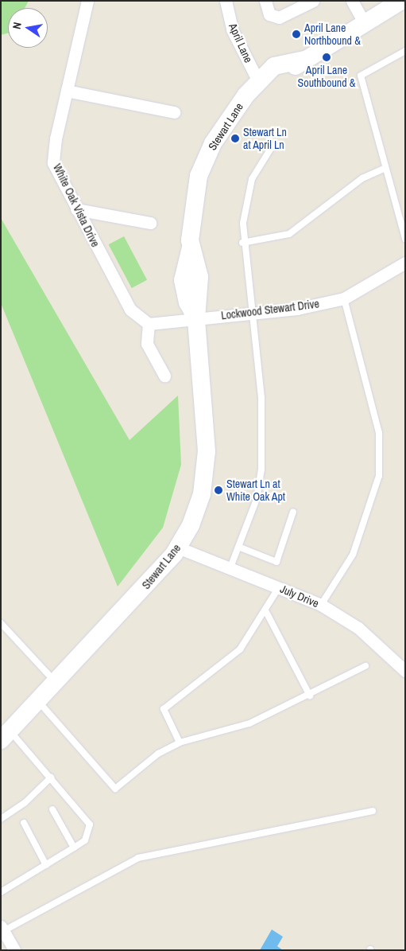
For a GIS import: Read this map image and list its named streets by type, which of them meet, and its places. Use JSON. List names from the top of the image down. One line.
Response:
{"streets":{"street":["April Lane","Stewart Lane","White Oak Vista Drive","Lockwood Stewart Drive","July Drive"]},"crossings":[["April Lane","Stewart Lane"],["Stewart Lane","Lockwood Stewart Drive"],["Stewart Lane","July Drive"]],"places":["April Lane Northbound &","April Lane Southbound &","Stewart Ln at April Ln","Stewart Ln at White Oak Apt"],"north":"left"}
